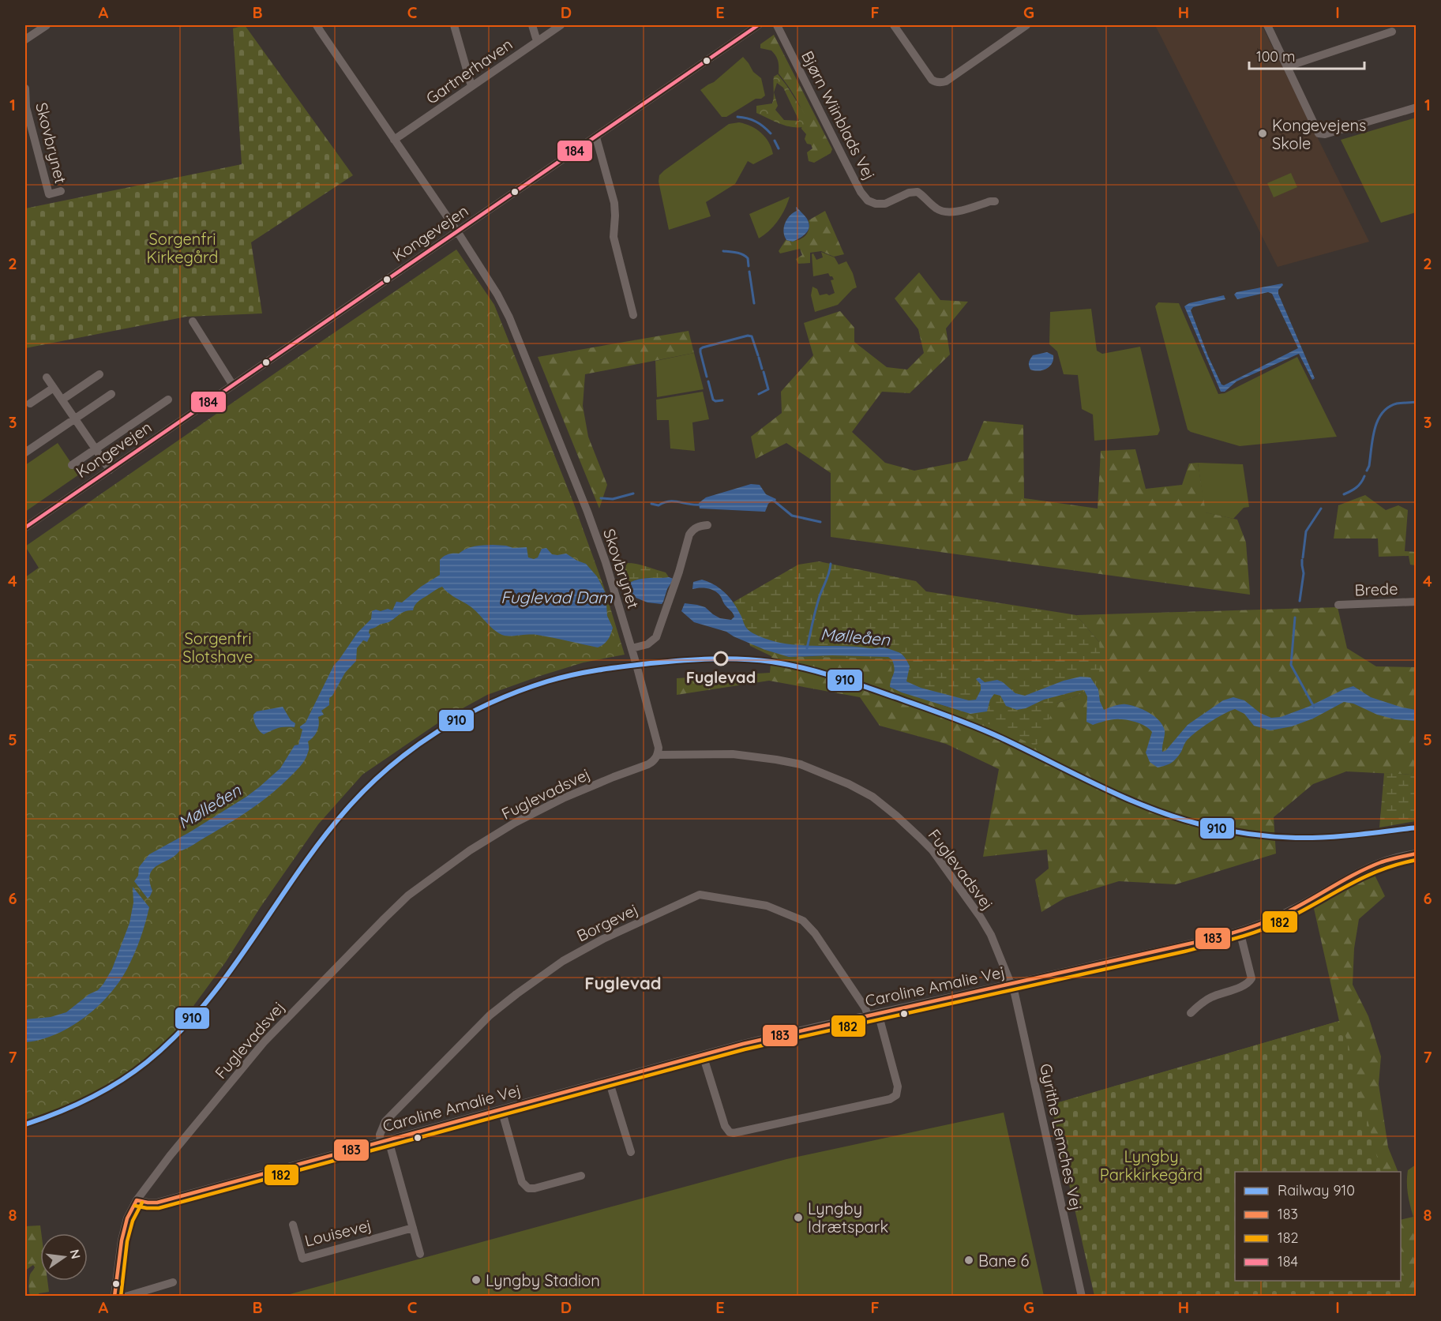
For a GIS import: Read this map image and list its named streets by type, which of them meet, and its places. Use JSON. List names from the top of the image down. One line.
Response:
{"streets":{"street":["Gartnerhaven","Bjørn Wiinblads Vej","Skovbrynet","Kongevejen","Brede","Fuglevadsvej","Borgevej","Caroline Amalie Vej","Gyrithe Lemches Vej","Louisevej"]},"crossings":[["Gartnerhaven","Skovbrynet"],["Skovbrynet","Kongevejen"],["Skovbrynet","Fuglevadsvej"],["Fuglevadsvej","Caroline Amalie Vej"],["Fuglevadsvej","Gyrithe Lemches Vej"],["Borgevej","Caroline Amalie Vej"],["Caroline Amalie Vej","Gyrithe Lemches Vej"]],"districts":["Fuglevad"],"water":["Fuglevad Dam","Mølleåen"],"parks":["Sorgenfri Kirkegård","Sorgenfri Slotshave","Lyngby Parkkirkegård"],"places":["Kongevejens Skole","Fuglevad","Lyngby Idrætspark","Bane 6","Lyngby Stadion"],"lines":["transit line 184","rail line 910","transit line 183","transit line 182"],"legend":["Railway 910","183","182","184"],"scale_bar":"100 m","north":"right","grid":{"columns":["A","B","C","D","E","F","G","H","I"],"rows":["1","2","3","4","5","6","7","8"]}}
